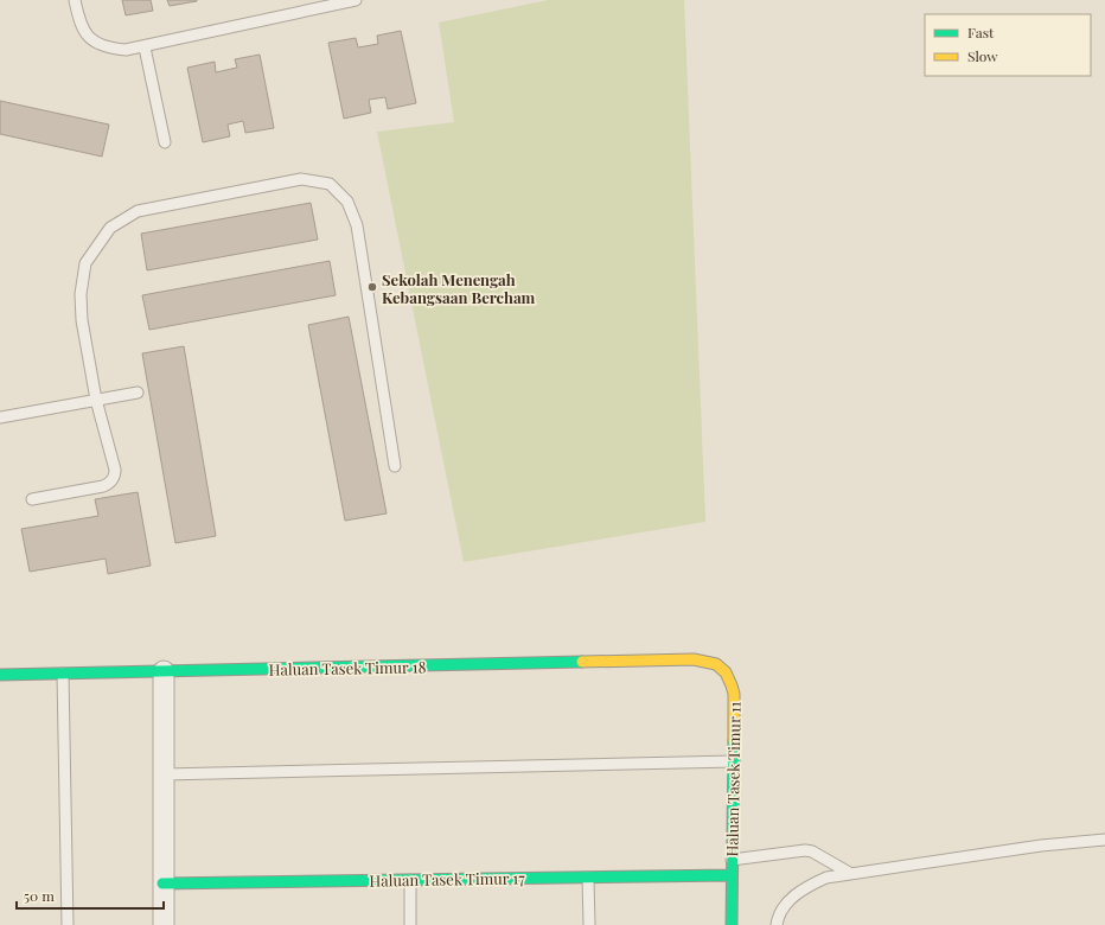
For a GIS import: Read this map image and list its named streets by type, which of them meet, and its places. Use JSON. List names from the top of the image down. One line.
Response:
{"streets":{"street":["Haluan Tasek Timur 18","Haluan Tasek Timur 11","Haluan Tasek Timur 17"]},"crossings":[["Haluan Tasek Timur 18","Haluan Tasek Timur 11"],["Haluan Tasek Timur 11","Haluan Tasek Timur 17"]],"places":["Sekolah Menengah Kebangsaan Bercham"],"legend":["Fast","Slow"],"scale_bar":"50 m"}
